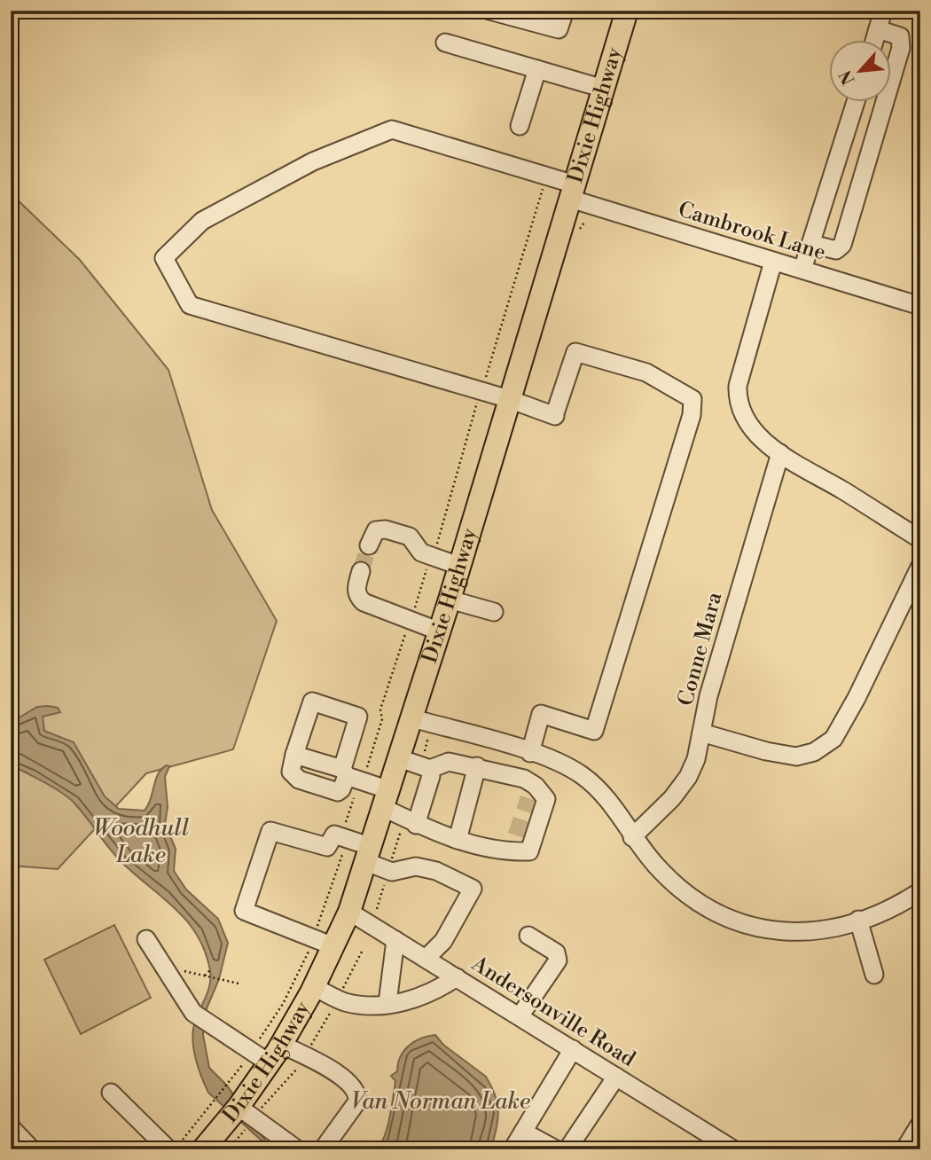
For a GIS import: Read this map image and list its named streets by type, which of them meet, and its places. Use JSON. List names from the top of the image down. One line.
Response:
{"streets":{"main road":["Dixie Highway"],"street":["Cambrook Lane","Conne Mara","Andersonville Road"]},"crossings":[["Dixie Highway","Cambrook Lane"],["Dixie Highway","Andersonville Road"]],"water":["Woodhull Lake","Van Norman Lake"],"north":"bottom left"}
